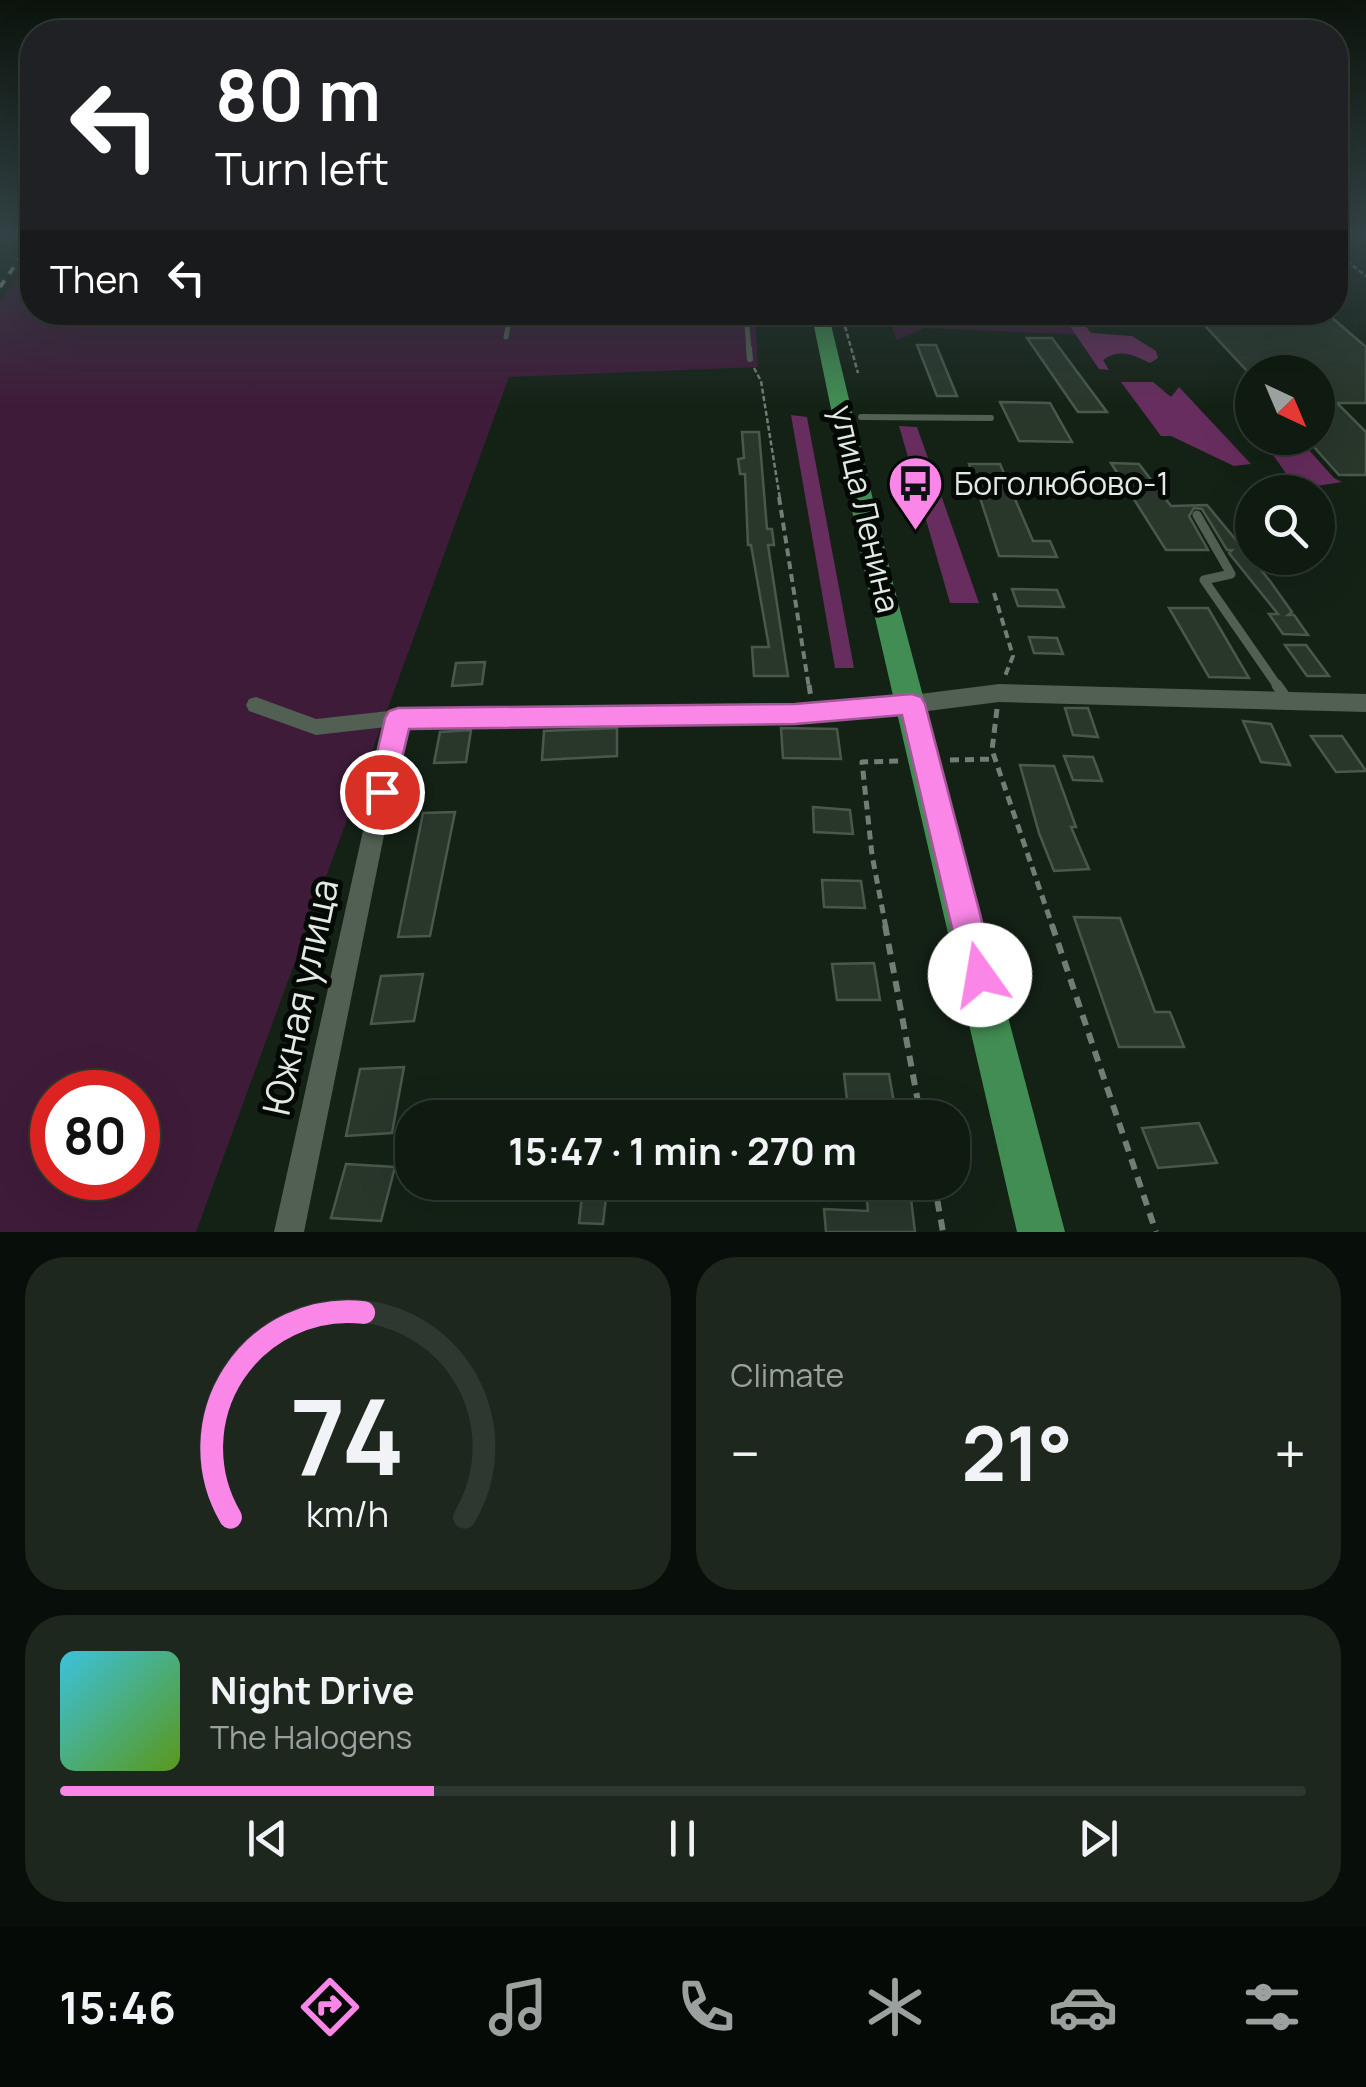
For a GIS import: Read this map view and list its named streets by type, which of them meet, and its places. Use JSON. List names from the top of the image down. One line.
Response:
{"streets":{"highway":["улица Ленина"],"street":["Южная улица"]},"places":{"bus stop":["Боголюбово-1"]},"north":"bottom right","page":{"turn":["80 m","Turn left"],"then":"Then","limit":"80","trip":"15:47 · 1 min · 270 m","tile":"Climate","heat":["−","21°","+"],"song":["Night Drive","The Halogens"],"tabs":"15:46","gauge":["74","km/h"]}}
